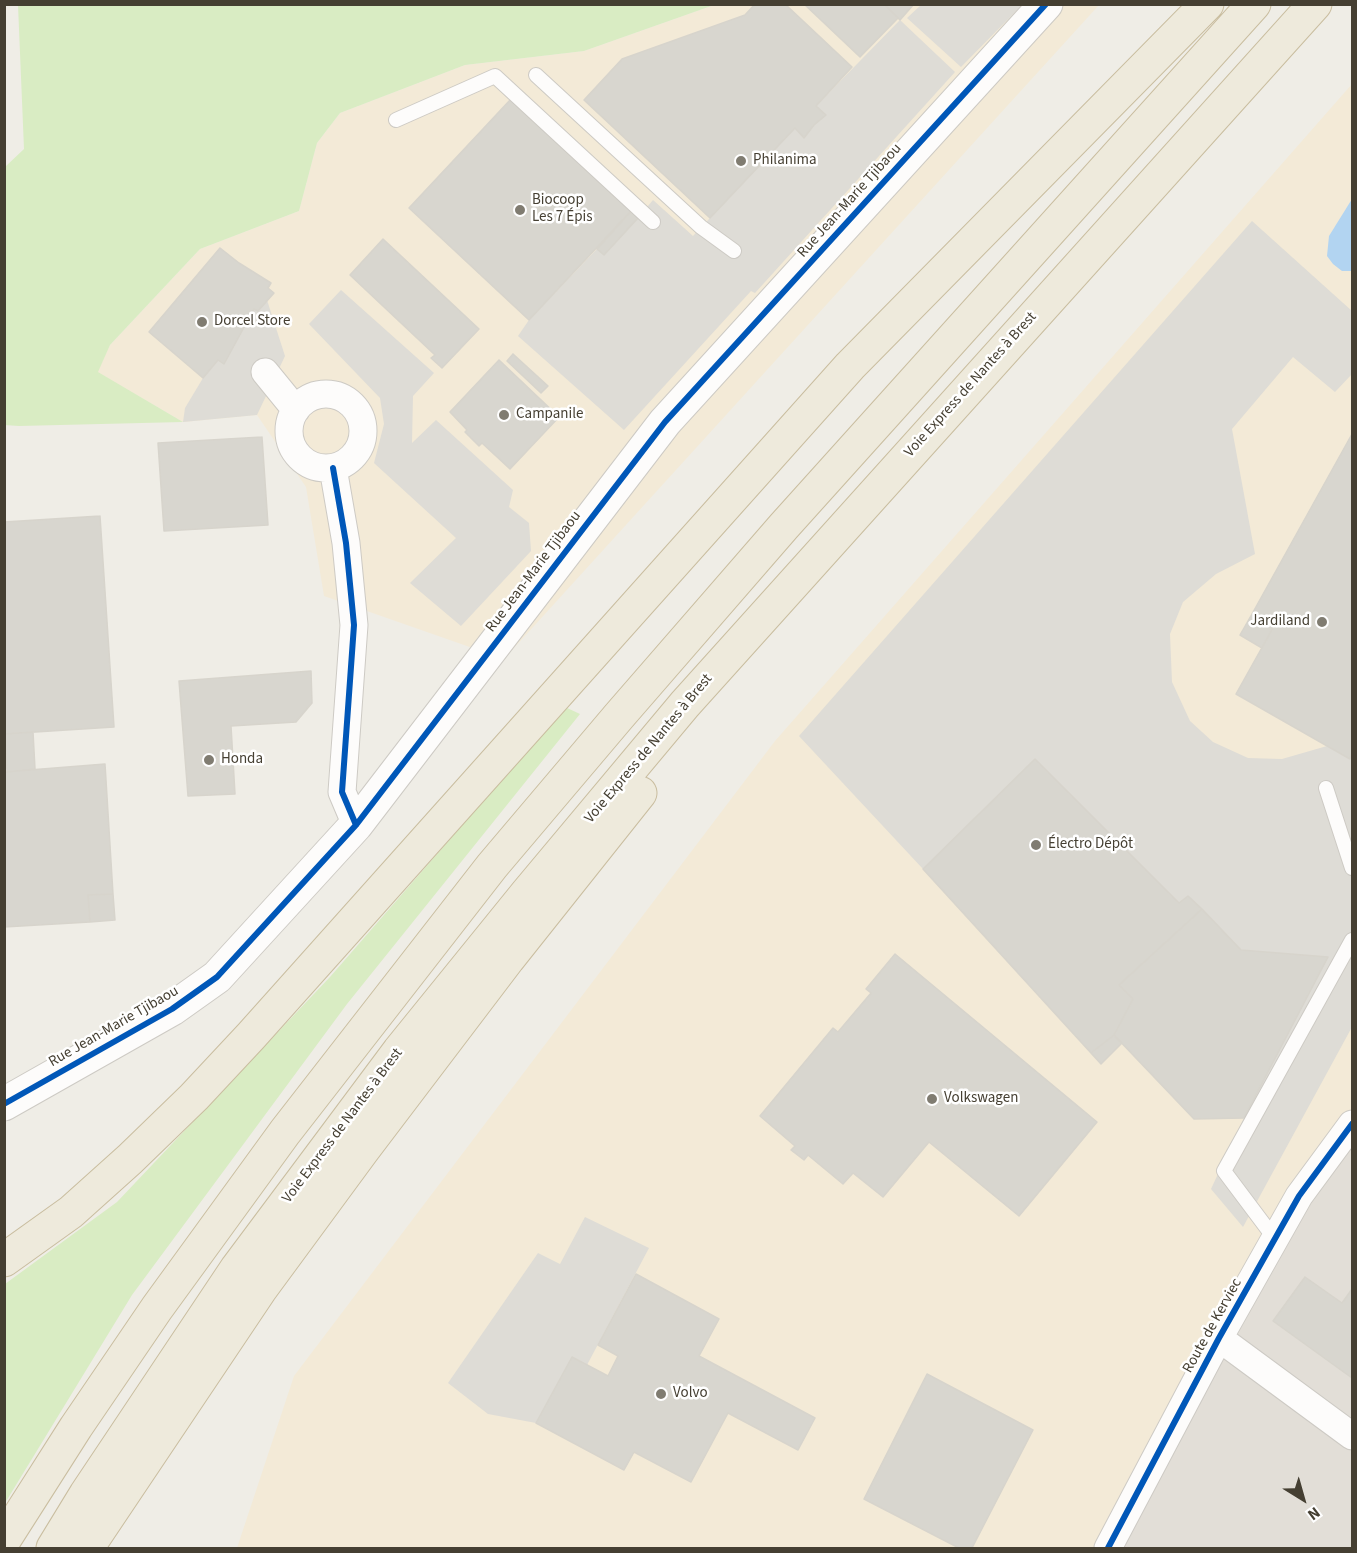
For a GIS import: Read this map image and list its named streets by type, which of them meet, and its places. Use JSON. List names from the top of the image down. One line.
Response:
{"streets":{"highway":["Voie Express de Nantes à Brest"],"street":["Rue Jean-Marie Tjibaou","Route de Kerviec"]},"places":["Philanima","Biocoop Les 7 Épis","Dorcel Store","Campanile","Jardiland","Honda","Électro Dépôt","Volkswagen","Volvo"],"north":"bottom right"}
